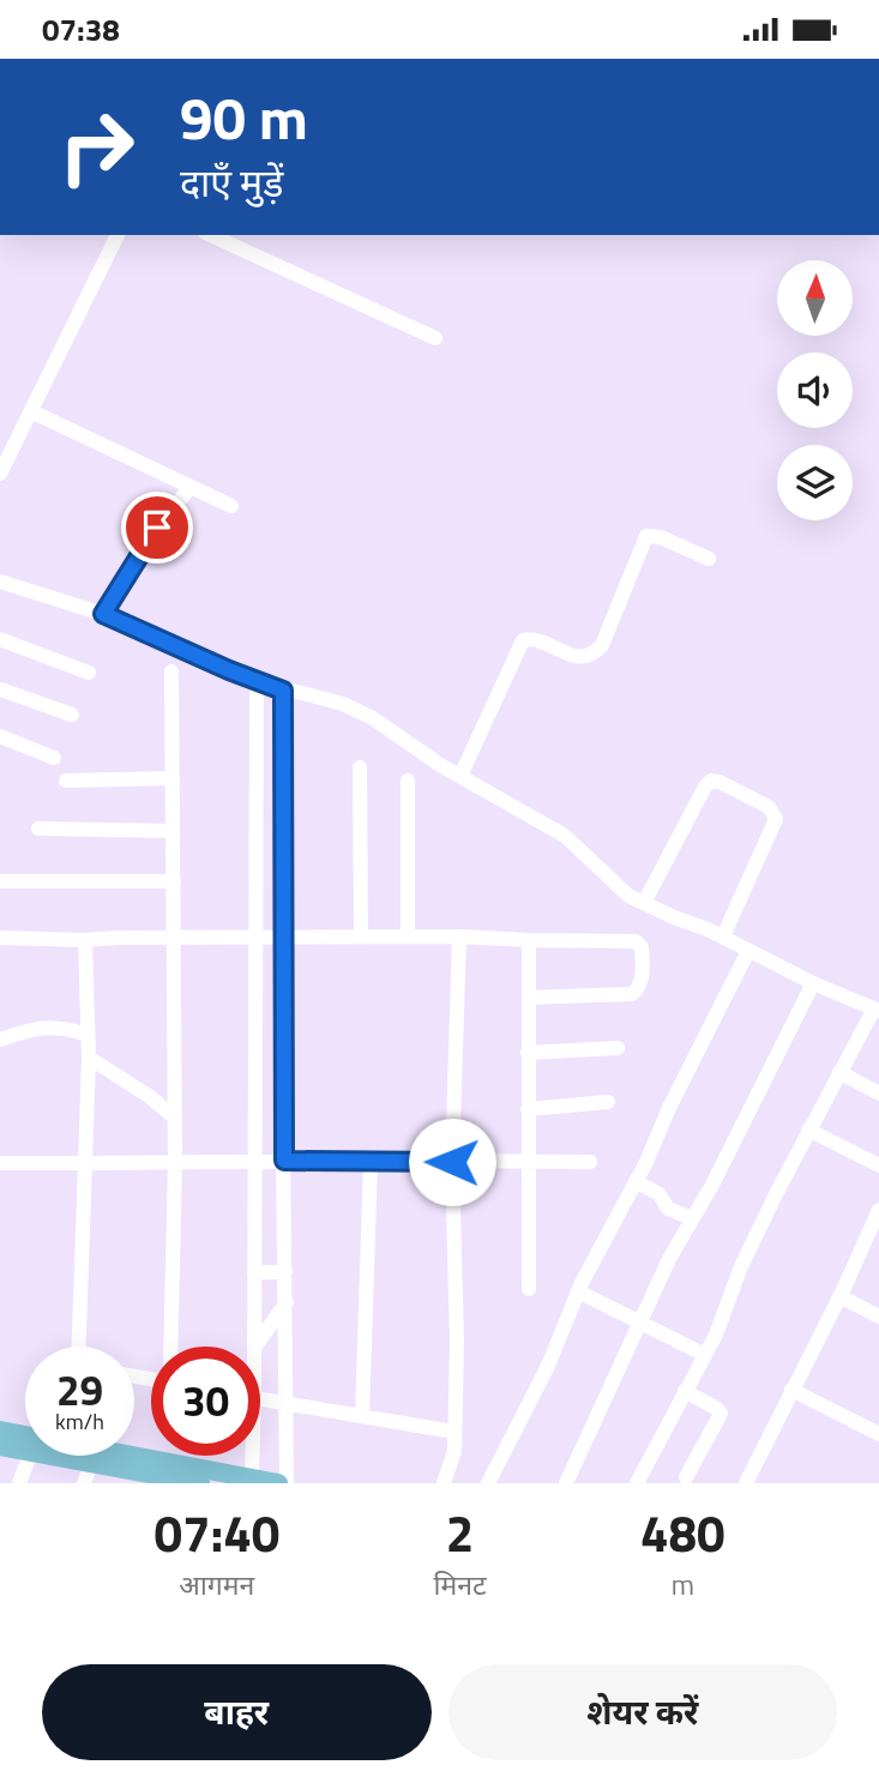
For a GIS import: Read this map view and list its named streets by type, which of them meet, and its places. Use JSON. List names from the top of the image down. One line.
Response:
{"north":"top","page":{"status":"07:38","turn":["90 m","दाएँ मुड़ें"],"speed":"29 km/h","limit":"30","eta":["07:40","आगमन","2","मिनट","480","m"],"buttons":["बाहर","शेयर करें"]}}
